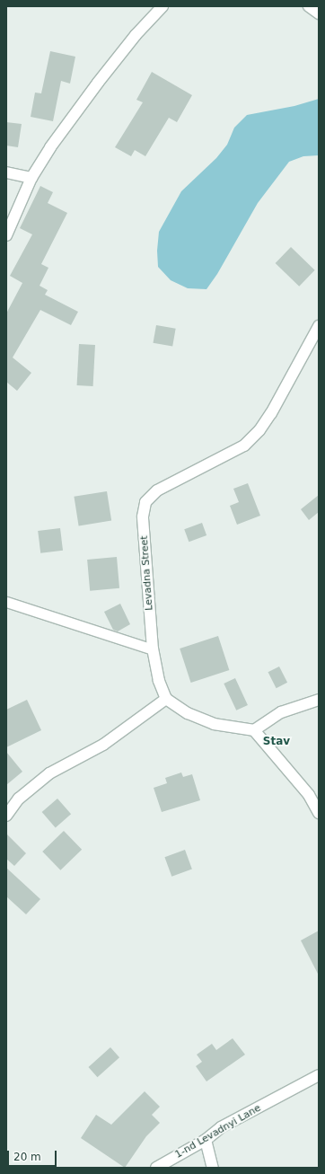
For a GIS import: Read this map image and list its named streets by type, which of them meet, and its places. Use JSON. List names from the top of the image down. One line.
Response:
{"streets":{"street":["Levadna Street","1-nd Levadnyi Lane"]},"districts":["Stav"],"scale_bar":"20 m"}
